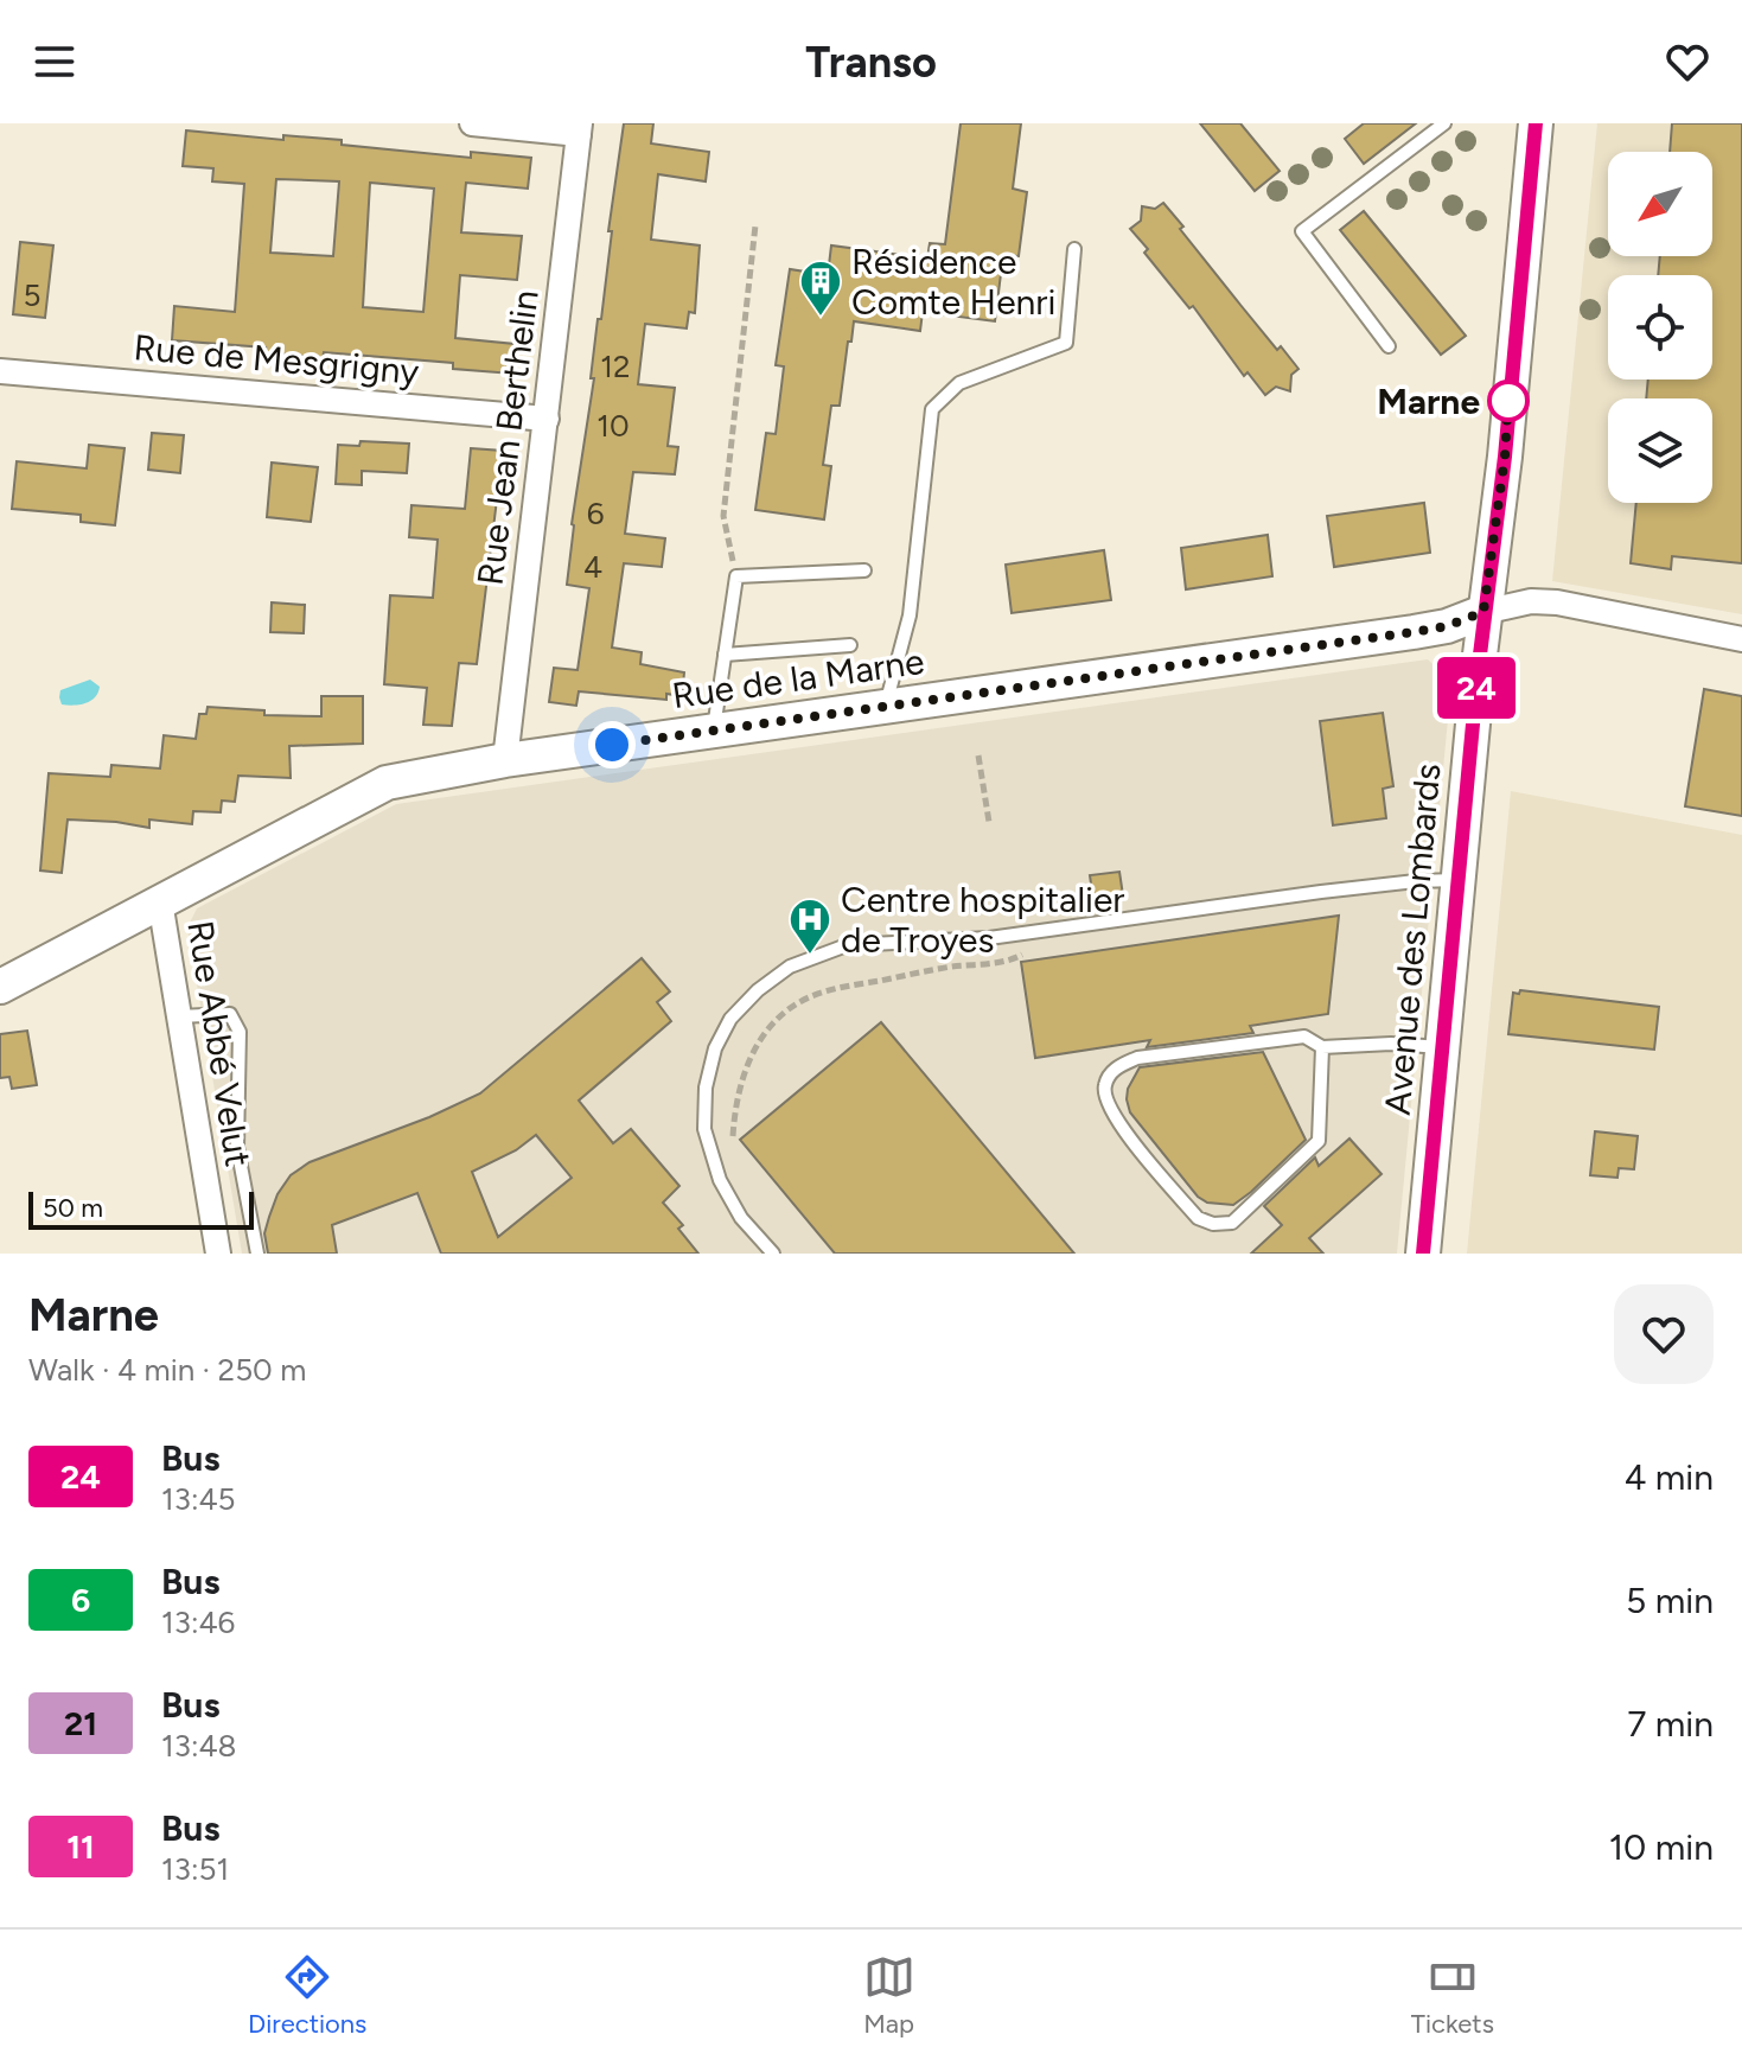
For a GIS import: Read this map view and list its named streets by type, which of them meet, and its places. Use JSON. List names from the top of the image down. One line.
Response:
{"streets":{"street":["Rue de Mesgrigny","Rue Jean Berthelin","Rue de la Marne","Avenue des Lombards","Rue Abbé Velut"]},"crossings":[["Rue de Mesgrigny","Rue Jean Berthelin"],["Rue Jean Berthelin","Rue de la Marne"],["Rue de la Marne","Avenue des Lombards"],["Rue de la Marne","Rue Abbé Velut"]],"places":{"building":["Résidence Comte Henri"],"other":["Marne"],"hospital":["Centre hospitalier de Troyes"]},"lines":["bus line 24"],"house_numbers":["5","12","10","6","4"],"scale_bar":"50 m","north":"bottom left","page":{"header":"Transo","on_map":"24","scale":"50 m","heading":["Marne","Walk · 4 min · 250 m"],"list":[{"mark":"24","name":"Bus","note":"13:45","value":"4 min"},{"mark":"6","name":"Bus","note":"13:46","value":"5 min"},{"mark":"21","name":"Bus","note":"13:48","value":"7 min"},{"mark":"11","name":"Bus","note":"13:51","value":"10 min"}],"tabs":["Directions","Map","Tickets"]}}
